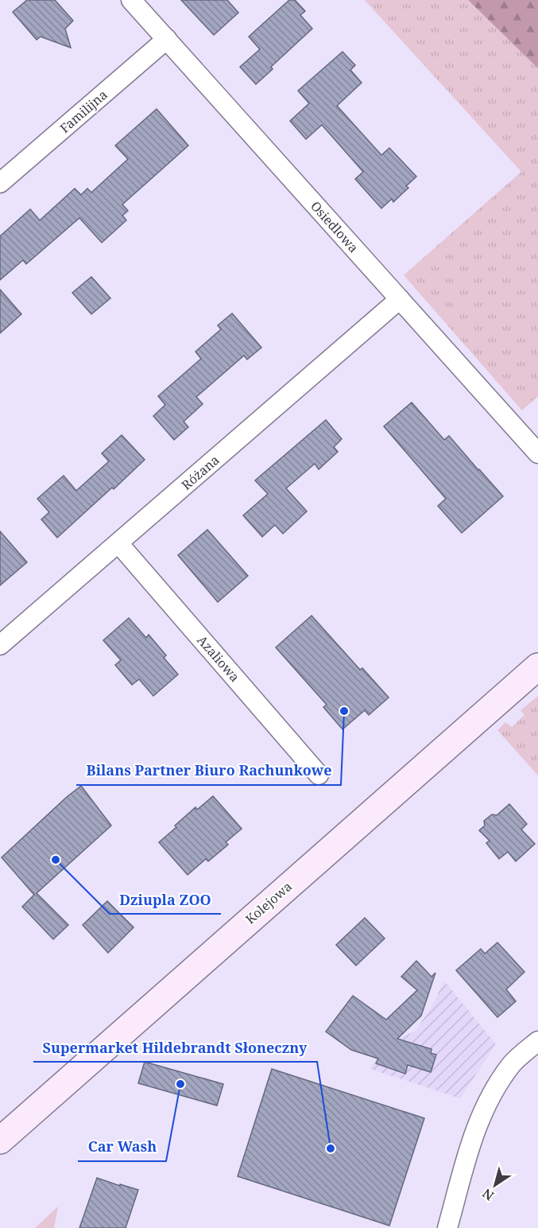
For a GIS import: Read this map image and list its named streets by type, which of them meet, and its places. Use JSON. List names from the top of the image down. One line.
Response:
{"streets":{"street":["Familijna","Osiedlowa","Różana","Azaliowa","Kolejowa"]},"crossings":[["Familijna","Osiedlowa"],["Osiedlowa","Różana"],["Różana","Azaliowa"]],"places":["Bilans Partner Biuro Rachunkowe","Dziupla ZOO","Car Wash","Supermarket Hildebrandt Słoneczny"],"north":"bottom left"}
